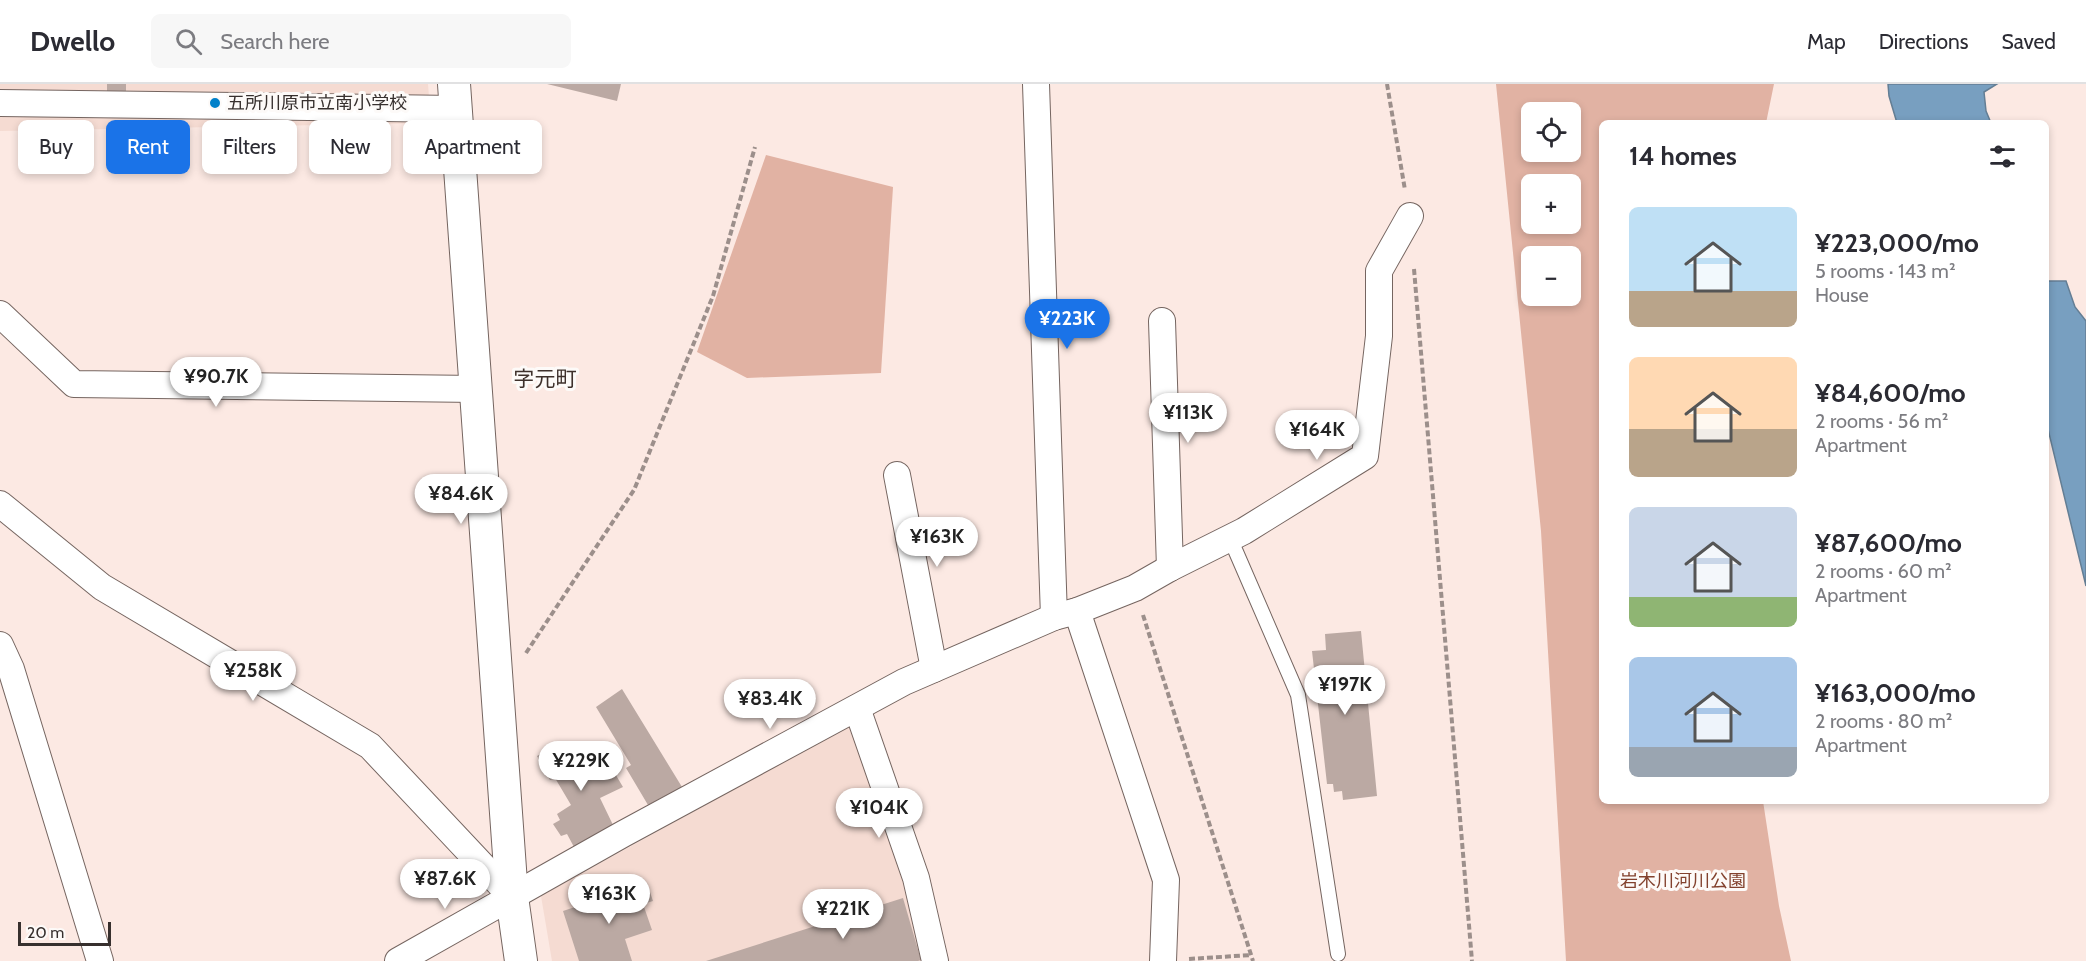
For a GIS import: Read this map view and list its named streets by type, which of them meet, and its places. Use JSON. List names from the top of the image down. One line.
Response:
{"districts":["字元町"],"parks":["岩木川河川公園"],"places":["五所川原市立南小学校"],"scale_bar":"20 m","page":{"header":"Dwello","search":"Search here","nav":["Map","Directions","Saved"],"map_buttons":["+","−"],"chip":["Buy","Rent","Filters","New","Apartment"],"heading":"14 homes","list":[{"name":"¥223,000/mo","note":"5 rooms · 143 m² · House"},{"name":"¥84,600/mo","note":"2 rooms · 56 m² · Apartment"},{"name":"¥87,600/mo","note":"2 rooms · 60 m² · Apartment"},{"name":"¥163,000/mo","note":"2 rooms · 80 m² · Apartment"}],"price":["¥223K","¥90.7K","¥113K","¥164K","¥84.6K","¥163K","¥258K","¥197K","¥83.4K","¥229K","¥104K","¥87.6K","¥163K","¥221K"],"scale":"20 m"}}
